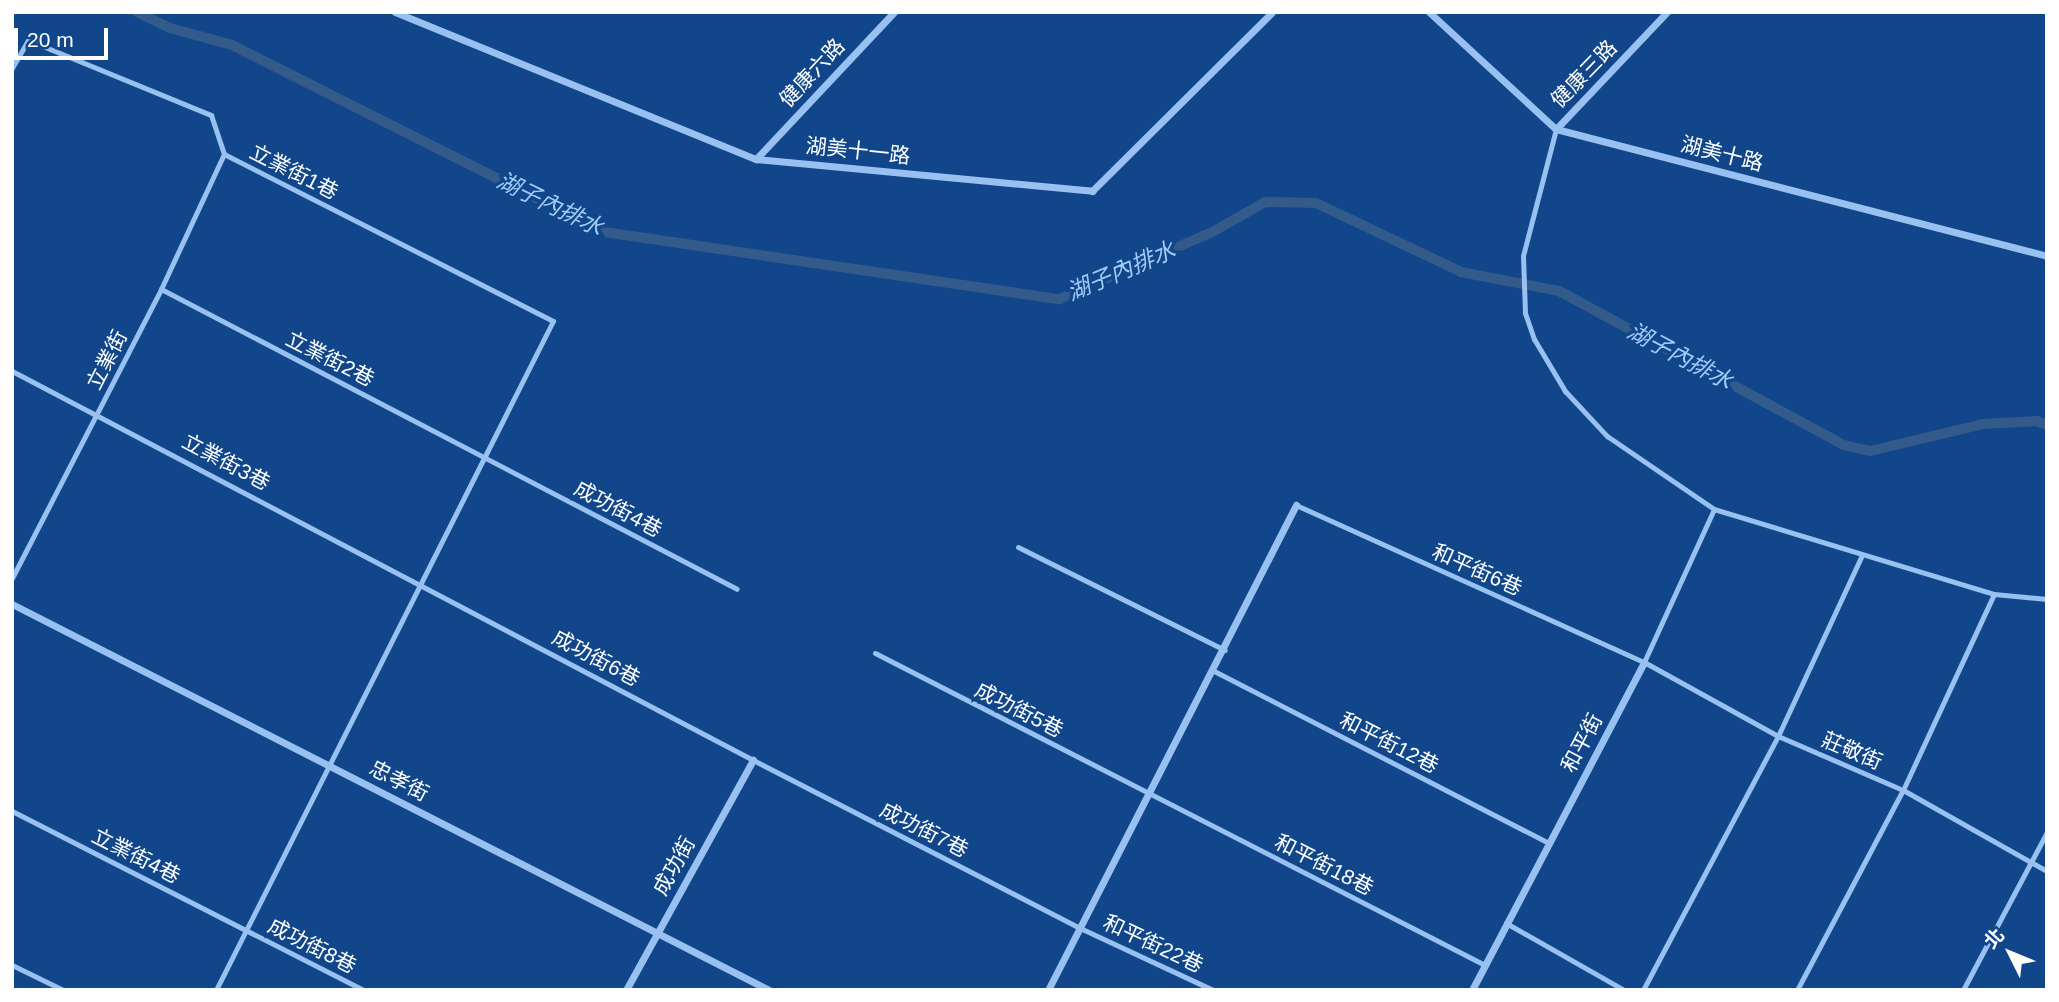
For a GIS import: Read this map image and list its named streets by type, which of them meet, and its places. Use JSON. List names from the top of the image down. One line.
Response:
{"streets":{"street":["健康六路","健康三路","湖美十一路","湖美十路","和平街","忠孝街","成功街"],"lane":["立業街1巷","立業街2巷","立業街","立業街3巷","成功街4巷","和平街6巷","成功街6巷","成功街5巷","和平街12巷","莊敬街","成功街7巷","立業街4巷","和平街18巷","和平街22巷","成功街8巷"]},"crossings":[["健康六路","湖美十一路"],["健康三路","湖美十路"],["立業街1巷","立業街2巷"],["立業街1巷","立業街"],["立業街1巷","成功街4巷"],["立業街2巷","立業街"],["立業街2巷","成功街4巷"],["立業街","立業街3巷"],["立業街3巷","成功街6巷"],["和平街6巷","和平街"],["和平街6巷","莊敬街"],["成功街6巷","成功街7巷"],["成功街6巷","成功街"],["成功街5巷","和平街18巷"],["和平街12巷","和平街"],["和平街","莊敬街"],["和平街","和平街18巷"],["忠孝街","成功街"],["成功街7巷","成功街"],["成功街7巷","和平街22巷"],["立業街4巷","成功街8巷"]],"water":["湖子內排水"],"scale_bar":"20 m","north":"top left"}
